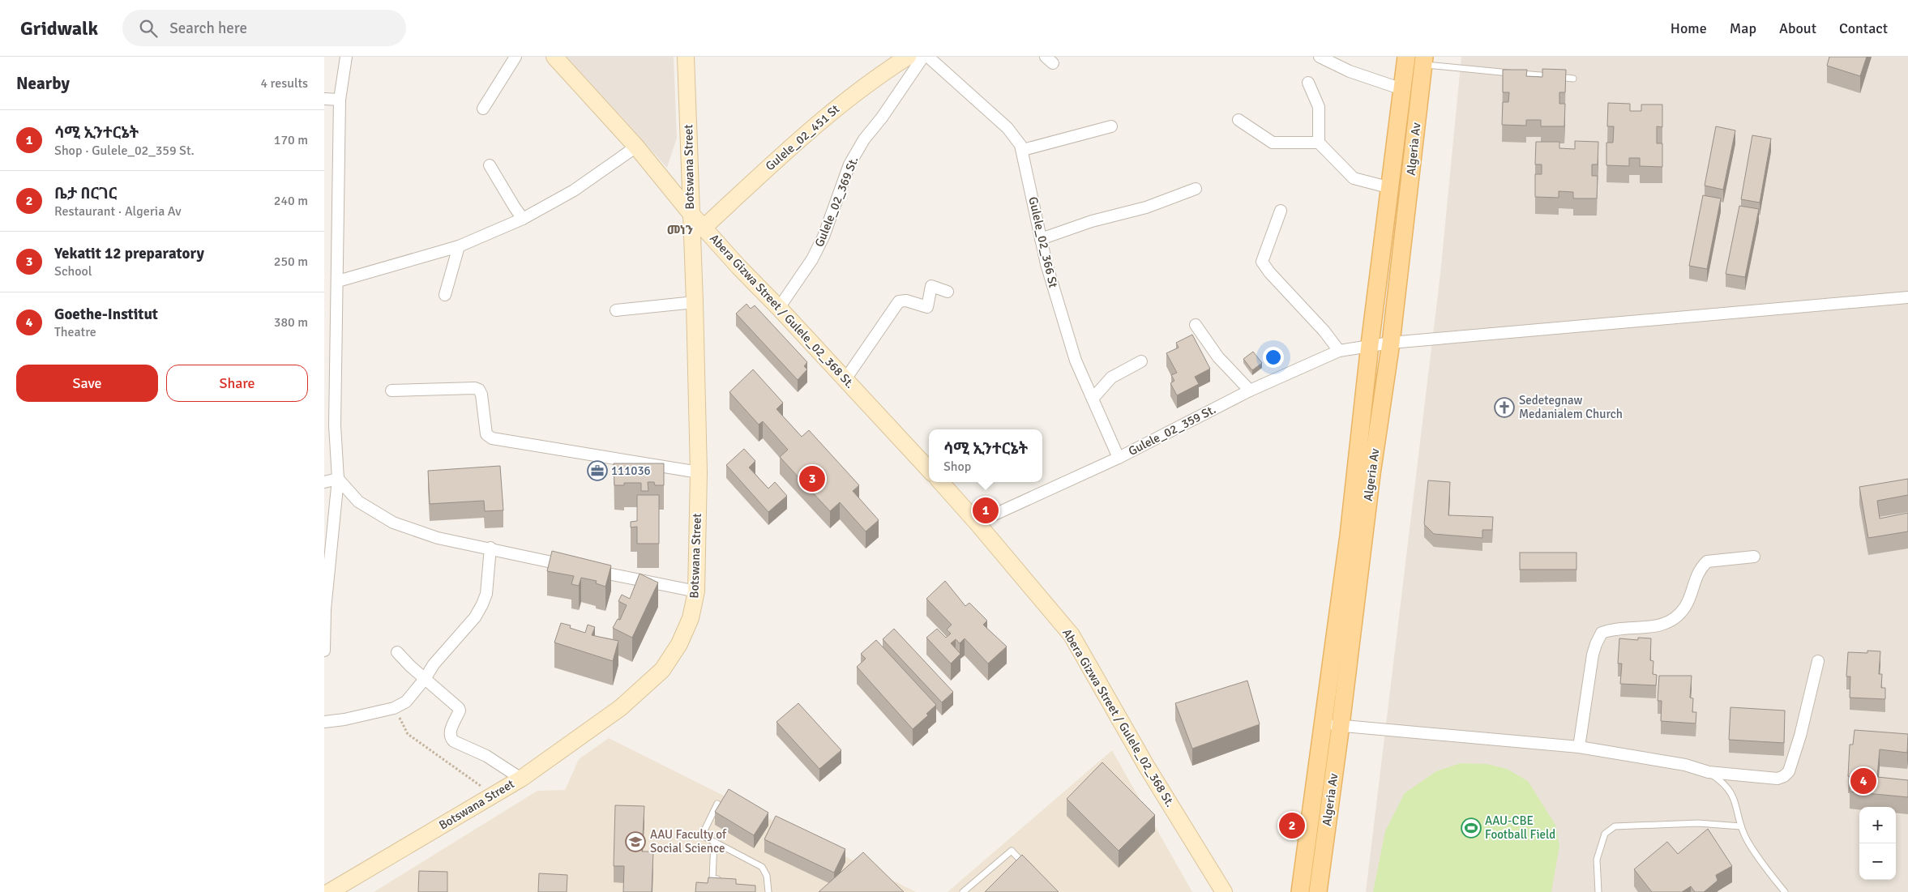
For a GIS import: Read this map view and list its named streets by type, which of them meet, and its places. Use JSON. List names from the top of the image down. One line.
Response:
{"streets":{"main road":["Gulele_02_451 St","Algeria Av","Botswana Street","Abera Gizwa Street / Gulele_02_368 St."],"street":["Gulele_02_369 St.","Gulele_02_366 St","Gulele_02_359 St."]},"crossings":[["Gulele_02_451 St","Abera Gizwa Street / Gulele_02_368 St."],["Algeria Av","Gulele_02_359 St."],["Botswana Street","Abera Gizwa Street / Gulele_02_368 St."],["Gulele_02_369 St.","Abera Gizwa Street / Gulele_02_368 St."],["Gulele_02_366 St","Gulele_02_359 St."],["Abera Gizwa Street / Gulele_02_368 St.","Gulele_02_359 St."]],"districts":["መነን"],"places":{"church":["Sedetegnaw Medanialem Church"],"office":["111036"],"sports":["AAU-CBE Football Field"],"school or university":["AAU Faculty of Social Science"]},"page":{"header":"Gridwalk","search":"Search here","nav":["Home","Map","About","Contact"],"heading":["Nearby","4 results"],"list":[{"mark":"1","name":"ሳሚ ኢንተርኔት","note":"Shop · Gulele_02_359 St.","value":"170 m"},{"mark":"2","name":"ቤታ በርገር","note":"Restaurant · Algeria Av","value":"240 m"},{"mark":"3","name":"Yekatit 12 preparatory","note":"School","value":"250 m"},{"mark":"4","name":"Goethe-Institut","note":"Theatre","value":"380 m"}],"buttons":["Save","Share"],"popup":["ሳሚ ኢንተርኔት","Shop"],"pins":["3","1","4","2"],"map_buttons":["+","−"]}}
